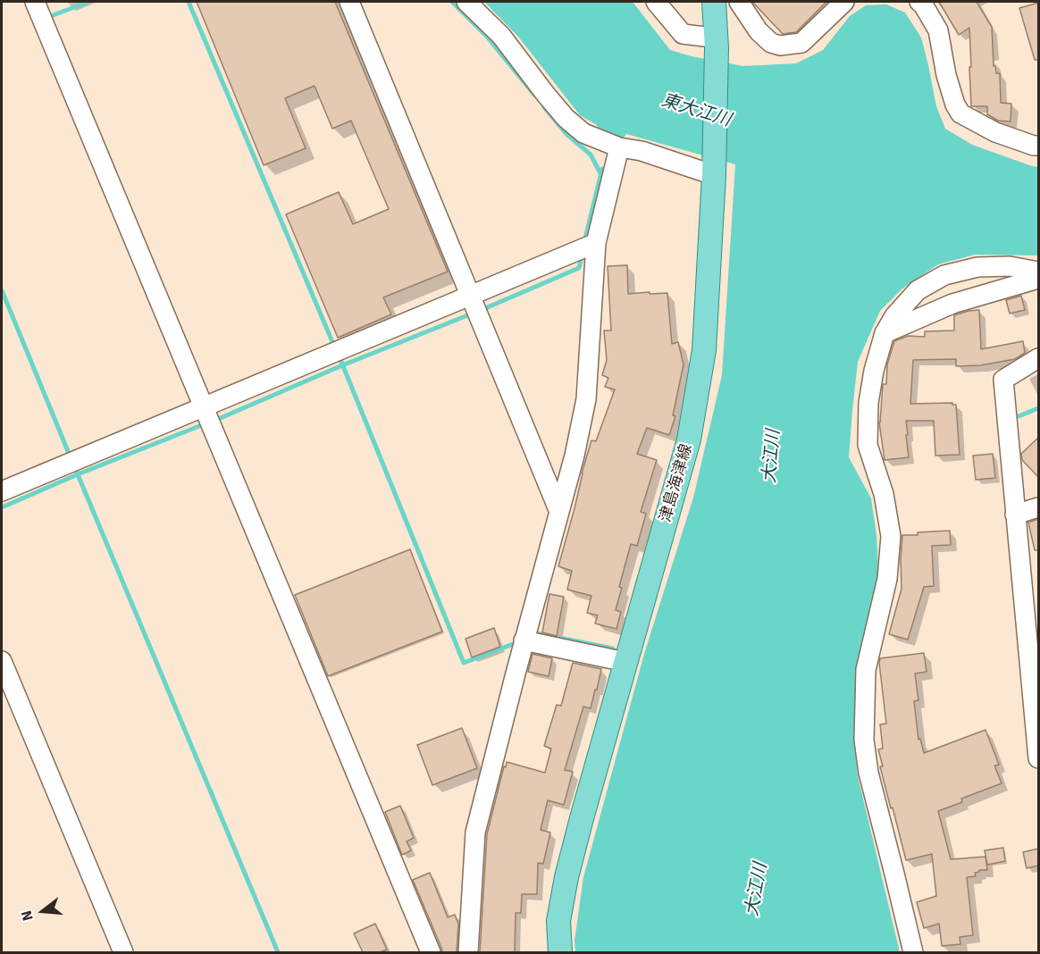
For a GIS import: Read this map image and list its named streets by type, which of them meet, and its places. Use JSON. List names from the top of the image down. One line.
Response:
{"streets":{"main road":["津島海津線"]},"water":["東大江川","大江川"],"north":"left"}
